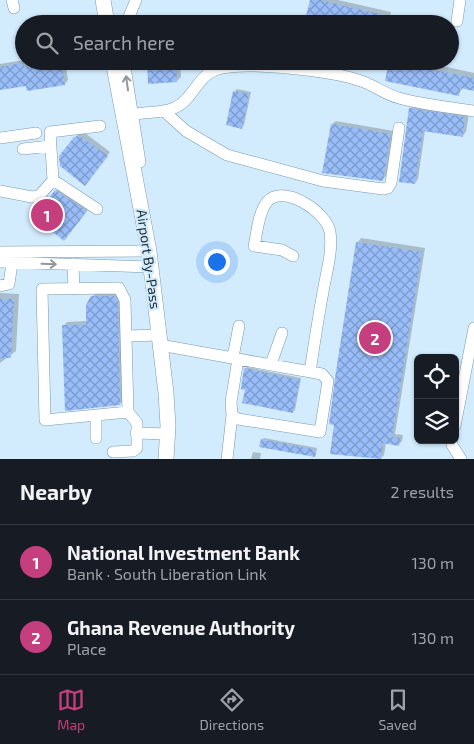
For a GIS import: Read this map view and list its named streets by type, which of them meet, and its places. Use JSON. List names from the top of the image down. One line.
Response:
{"streets":{"main road":["Airport By-Pass"]},"page":{"search":"Search here","pins":["1","2"],"heading":["Nearby","2 results"],"list":[{"mark":"1","name":"National Investment Bank","note":"Bank · South Liberation Link","value":"130 m"},{"mark":"2","name":"Ghana Revenue Authority","note":"Place","value":"130 m"}],"nav":["Map","Directions","Saved"]}}
